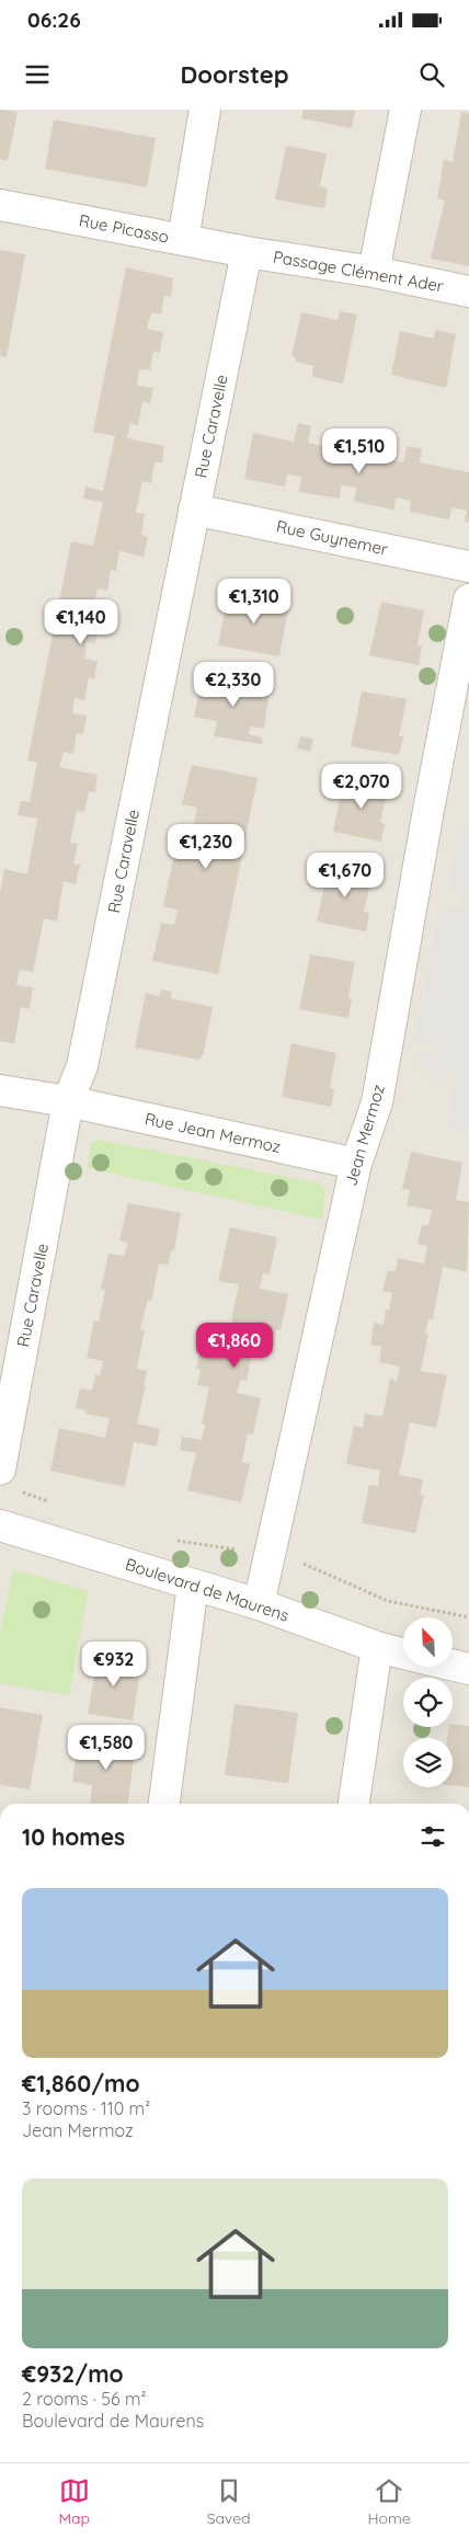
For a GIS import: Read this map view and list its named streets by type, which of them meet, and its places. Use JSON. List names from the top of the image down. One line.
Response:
{"streets":{"street":["Rue Picasso","Passage Clément Ader","Rue Caravelle","Rue Guynemer","Rue Jean Mermoz","Jean Mermoz","Boulevard de Maurens"]},"crossings":[["Rue Picasso","Passage Clément Ader"],["Rue Picasso","Rue Caravelle"],["Passage Clément Ader","Rue Caravelle"],["Rue Caravelle","Rue Guynemer"],["Rue Caravelle","Rue Jean Mermoz"],["Rue Jean Mermoz","Jean Mermoz"],["Jean Mermoz","Boulevard de Maurens"]],"north":"top left","page":{"status":"06:26","header":"Doorstep","price":["€1,510","€1,310","€1,140","€2,330","€2,070","€1,230","€1,670","€1,860","€932","€1,580"],"heading":"10 homes","list":[{"name":"€1,860/mo","note":"3 rooms · 110 m² · Jean Mermoz"},{"name":"€932/mo","note":"2 rooms · 56 m² · Boulevard de Maurens"}],"tabs":["Map","Saved","Home"]}}
